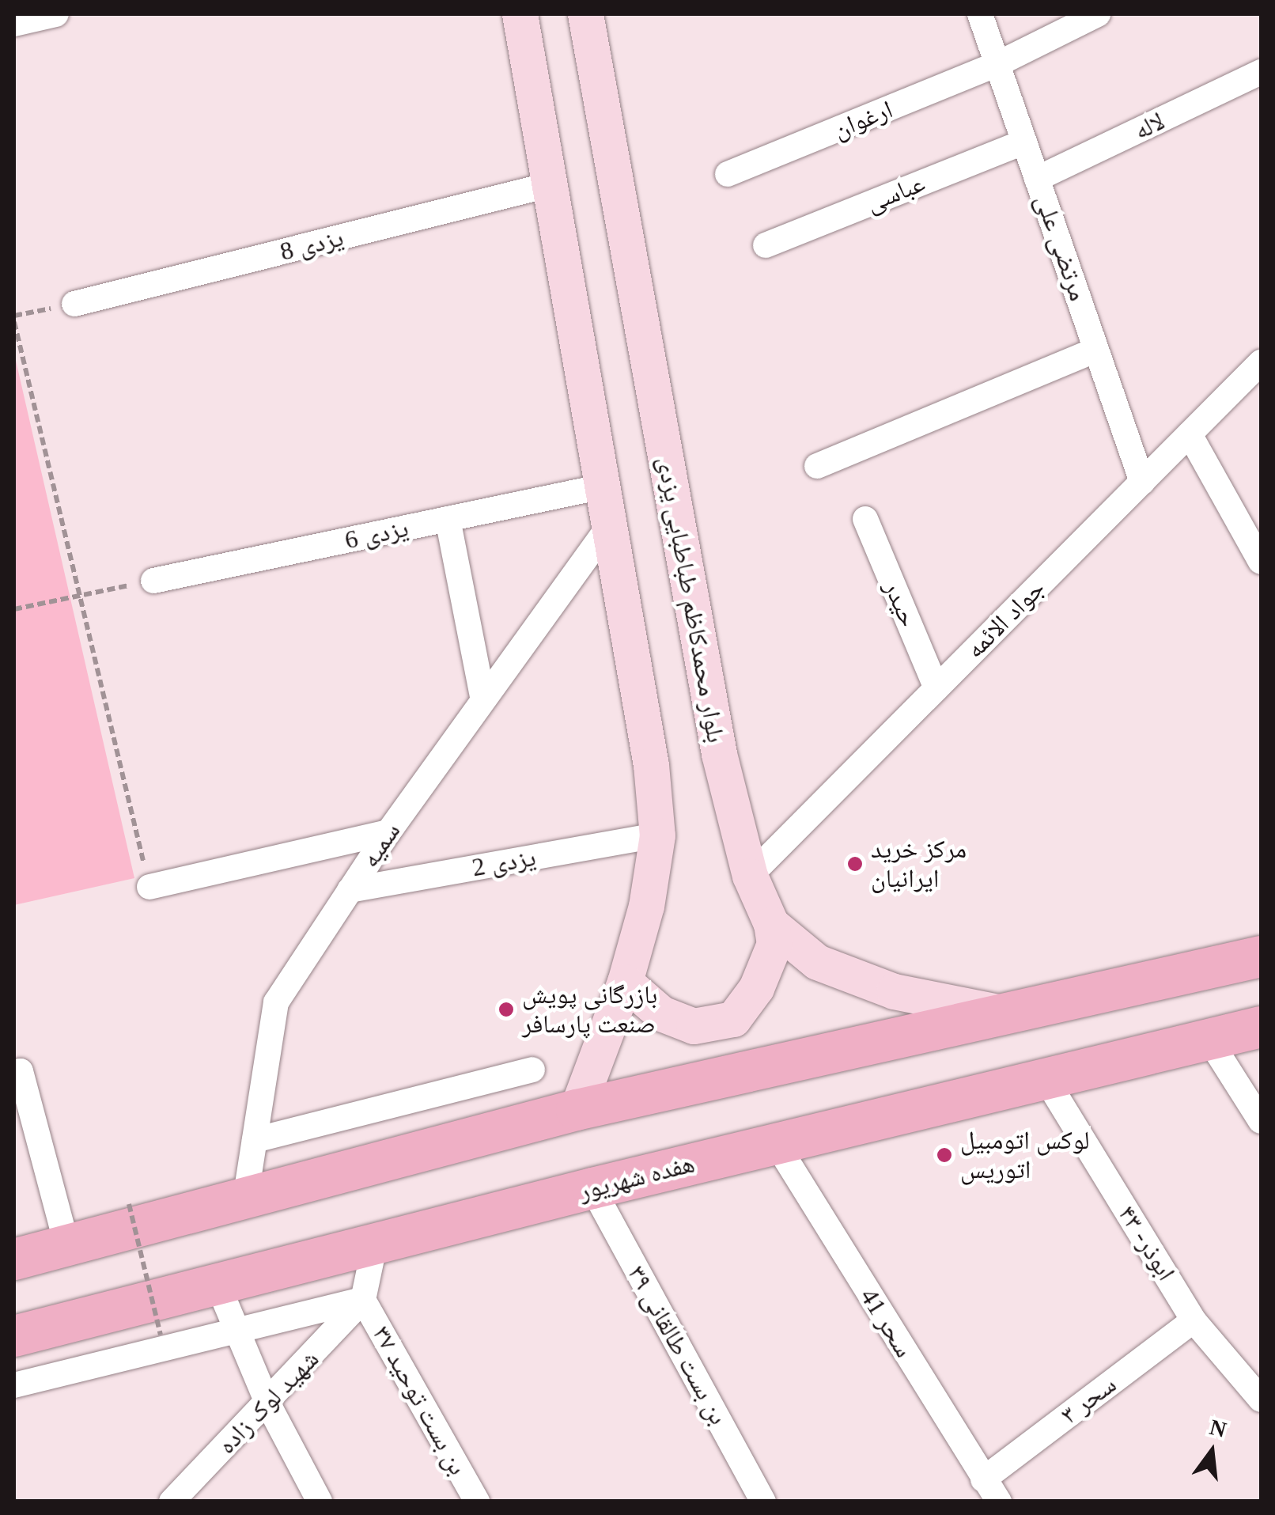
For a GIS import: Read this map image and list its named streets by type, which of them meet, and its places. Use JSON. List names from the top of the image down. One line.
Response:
{"streets":{"main road":["بلوار محمدکاظم طباطبایی یزدی","هفده شهریور"],"street":["ارغوان","لاله","عباسی","یزدی 8","مرتضی علی","یزدی 6","حیدر","جواد الائمه","سمیه","یزدی 2","ابوذر- ۴۳","سحر 41","بن‌ بست طالقانی ۳۹","سحر ۳","بن بست توحید ۳۷","شهید لوک زاده"]},"crossings":[["ارغوان","مرتضی علی"],["لاله","مرتضی علی"],["عباسی","مرتضی علی"],["مرتضی علی","جواد الائمه"],["بلوار محمدکاظم طباطبایی یزدی","جواد الائمه"],["حیدر","جواد الائمه"],["سمیه","یزدی 2"],["هفده شهریور","ابوذر- ۴۳"],["هفده شهریور","سحر 41"],["هفده شهریور","بن‌ بست طالقانی ۳۹"],["ابوذر- ۴۳","سحر ۳"],["سحر 41","سحر ۳"],["بن بست توحید ۳۷","شهید لوک زاده"]],"places":["مرکز خرید ایرانیان","بازرگانی پویش صنعت پارسافر","لوکس اتومبیل اتوریس"],"north":"top"}
